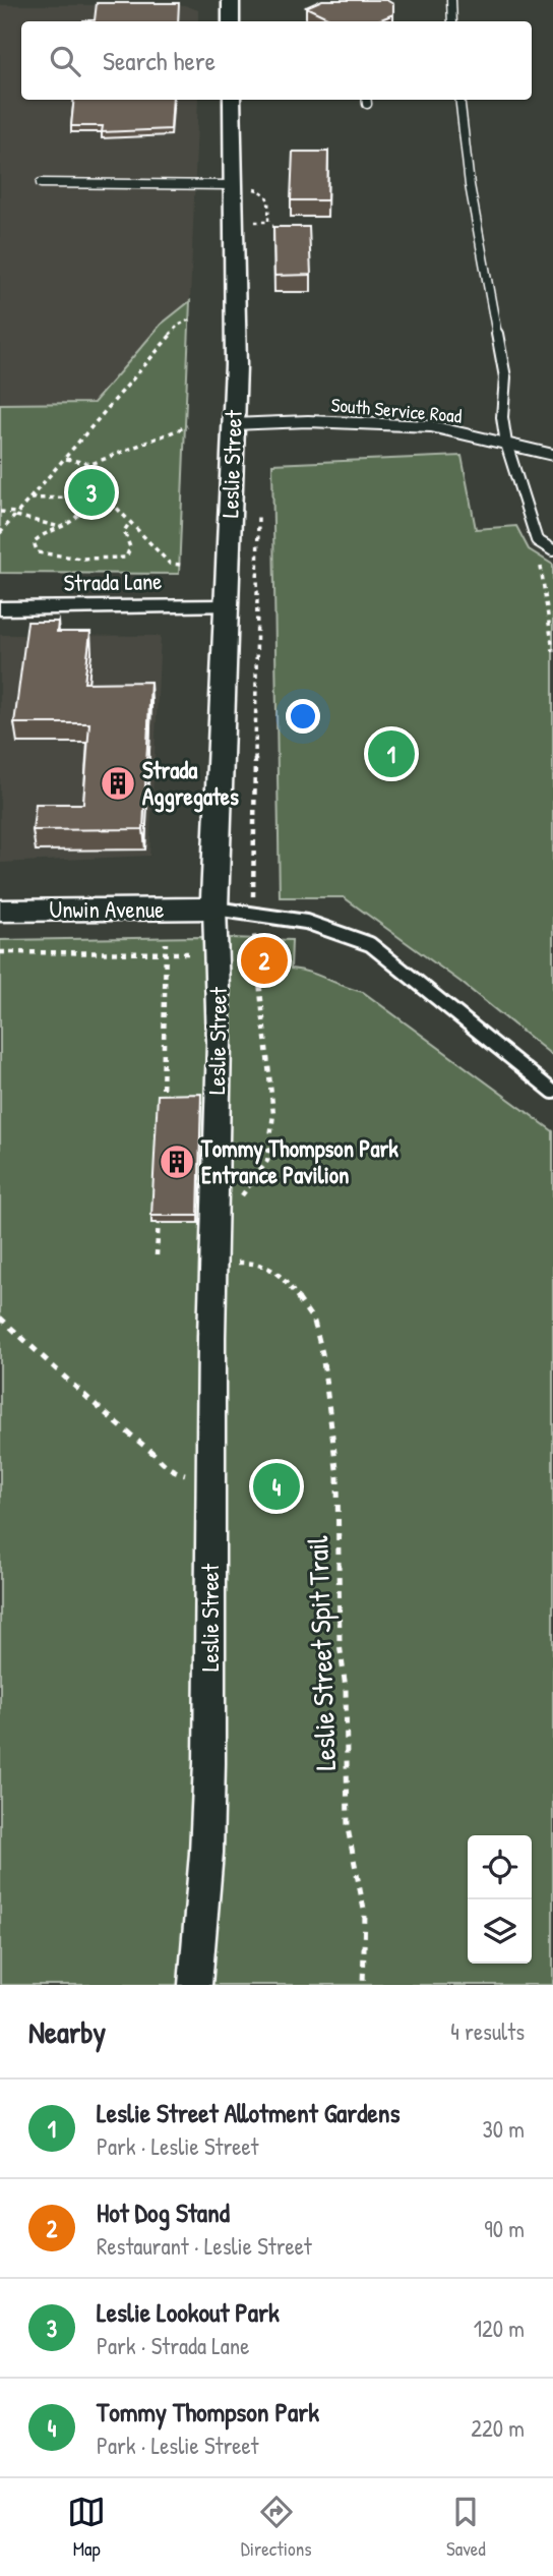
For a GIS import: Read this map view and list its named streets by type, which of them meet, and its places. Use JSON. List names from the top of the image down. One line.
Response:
{"streets":{"street":["Leslie Street","Strada Lane","Unwin Avenue"],"lane":["South Service Road"],"path":["Leslie Street Spit Trail"]},"crossings":[["South Service Road","Leslie Street"],["Leslie Street","Strada Lane"],["Leslie Street","Unwin Avenue"],["Leslie Street","Leslie Street Spit Trail"]],"places":{"building":["Strada Aggregates","Tommy Thompson Park Entrance Pavilion"]},"page":{"search":"Search here","pins":["3","1","2","4"],"heading":["Nearby","4 results"],"list":[{"mark":"1","name":"Leslie Street Allotment Gardens","note":"Park · Leslie Street","value":"30 m"},{"mark":"2","name":"Hot Dog Stand","note":"Restaurant · Leslie Street","value":"90 m"},{"mark":"3","name":"Leslie Lookout Park","note":"Park · Strada Lane","value":"120 m"},{"mark":"4","name":"Tommy Thompson Park","note":"Park · Leslie Street","value":"220 m"}],"nav":["Map","Directions","Saved"]}}
